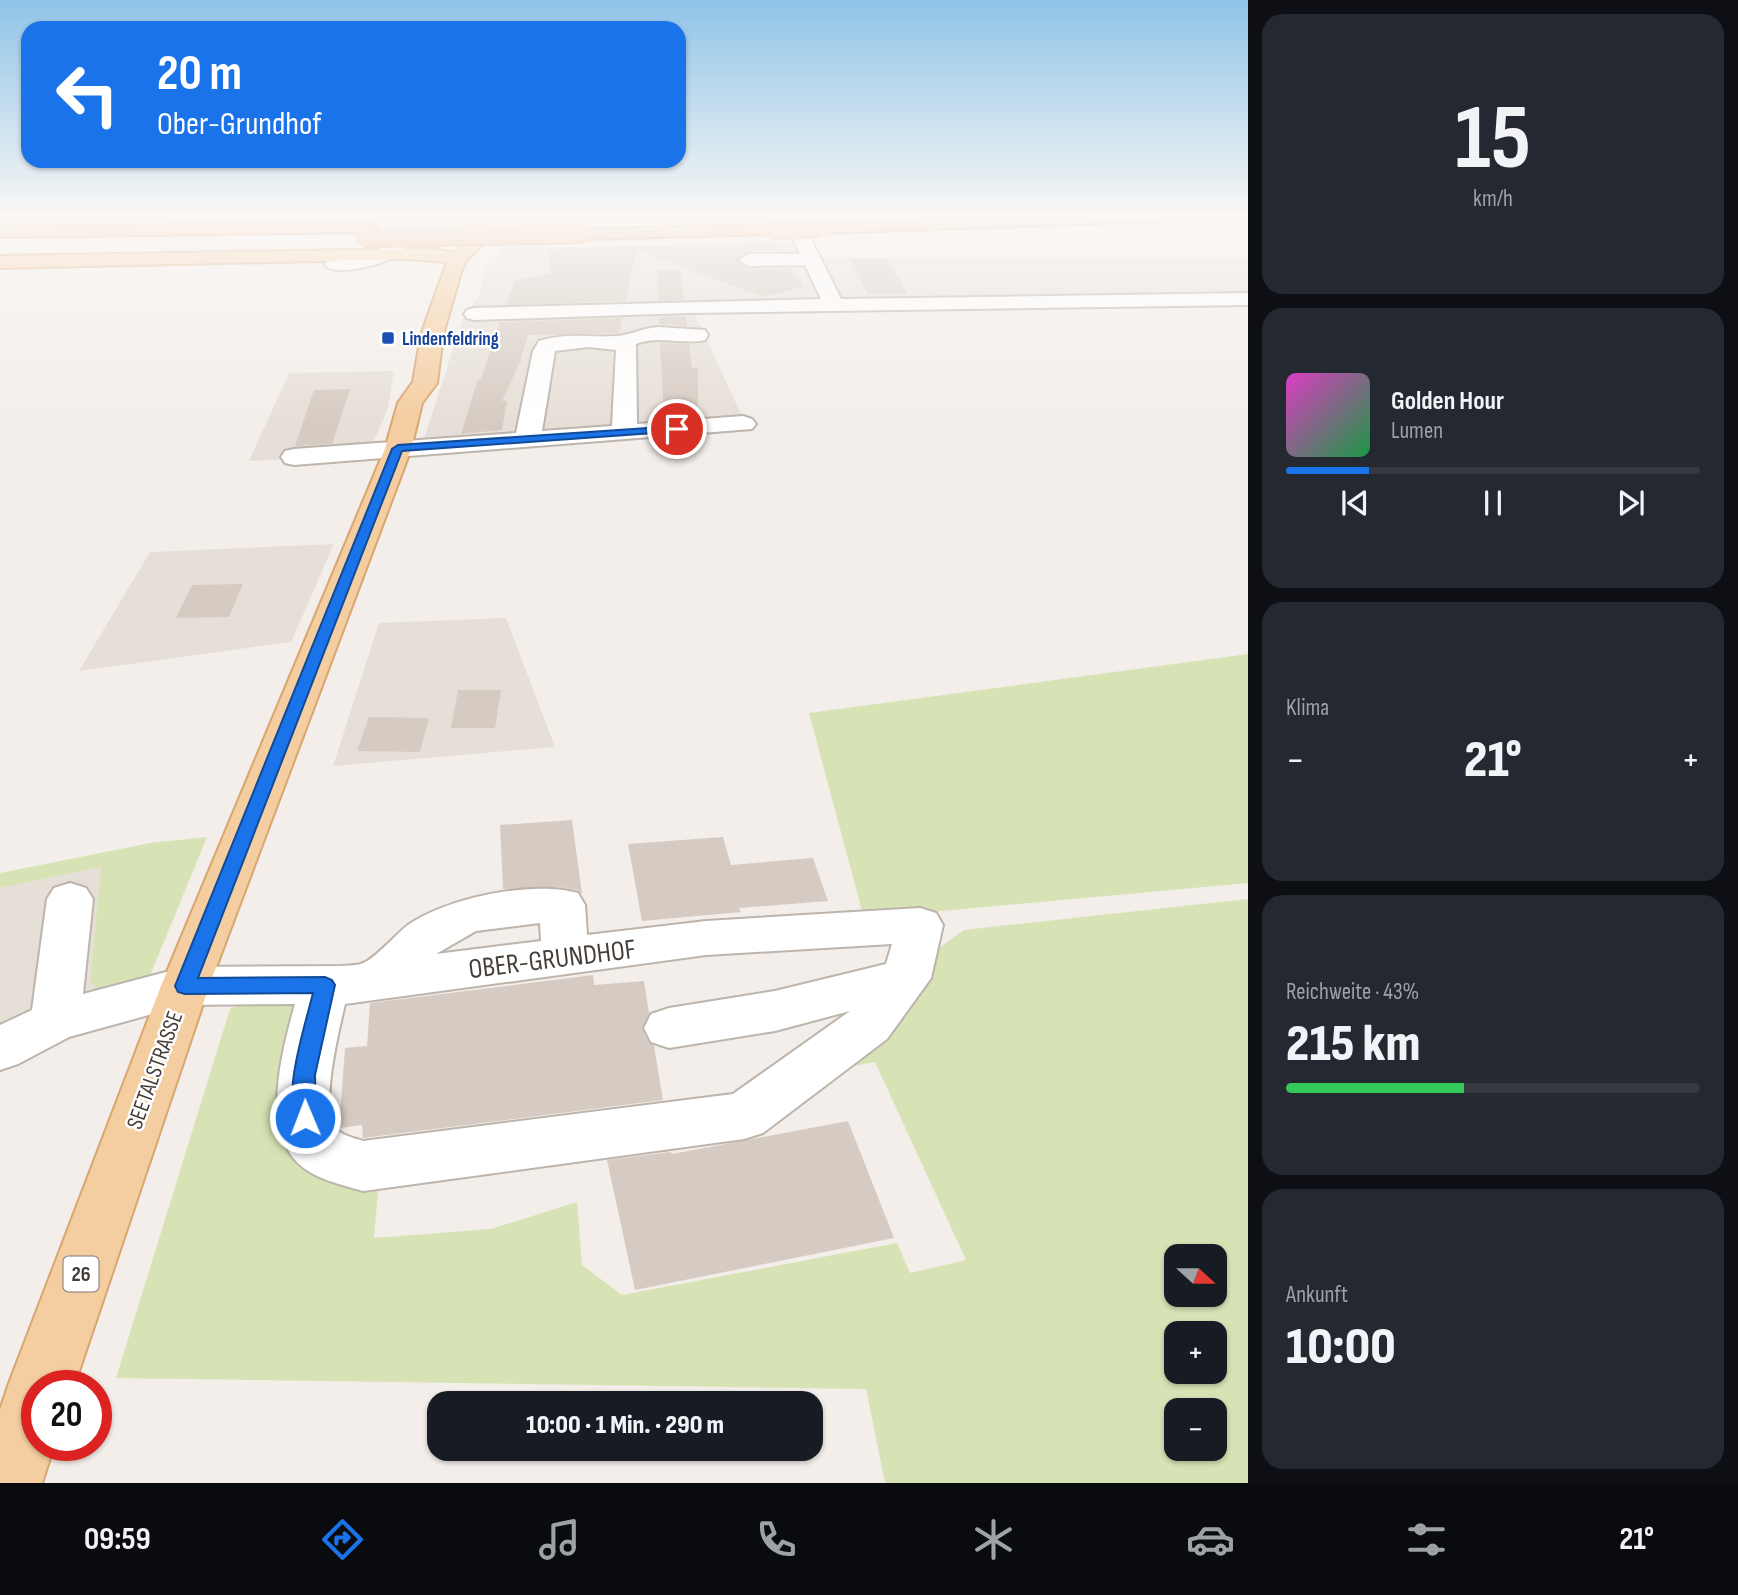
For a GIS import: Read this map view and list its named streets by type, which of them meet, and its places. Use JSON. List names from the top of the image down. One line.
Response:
{"streets":{"main road":["SEETALSTRASSE","26"],"street":["OBER-GRUNDHOF"]},"crossings":[["OBER-GRUNDHOF","SEETALSTRASSE"]],"places":{"transit":["Lindenfeldring"]},"north":"right","page":{"tile":[["15","km/h"],"Klima",["Reichweite · 43%","215 km"],["Ankunft","10:00"]],"turn":["20 m","Ober-Grundhof"],"song":["Golden Hour","Lumen"],"heat":["−","21°","+"],"map_buttons":["+","−"],"limit":"20","trip":"10:00 · 1 Min. · 290 m","tabs":["09:59","21°"]}}
